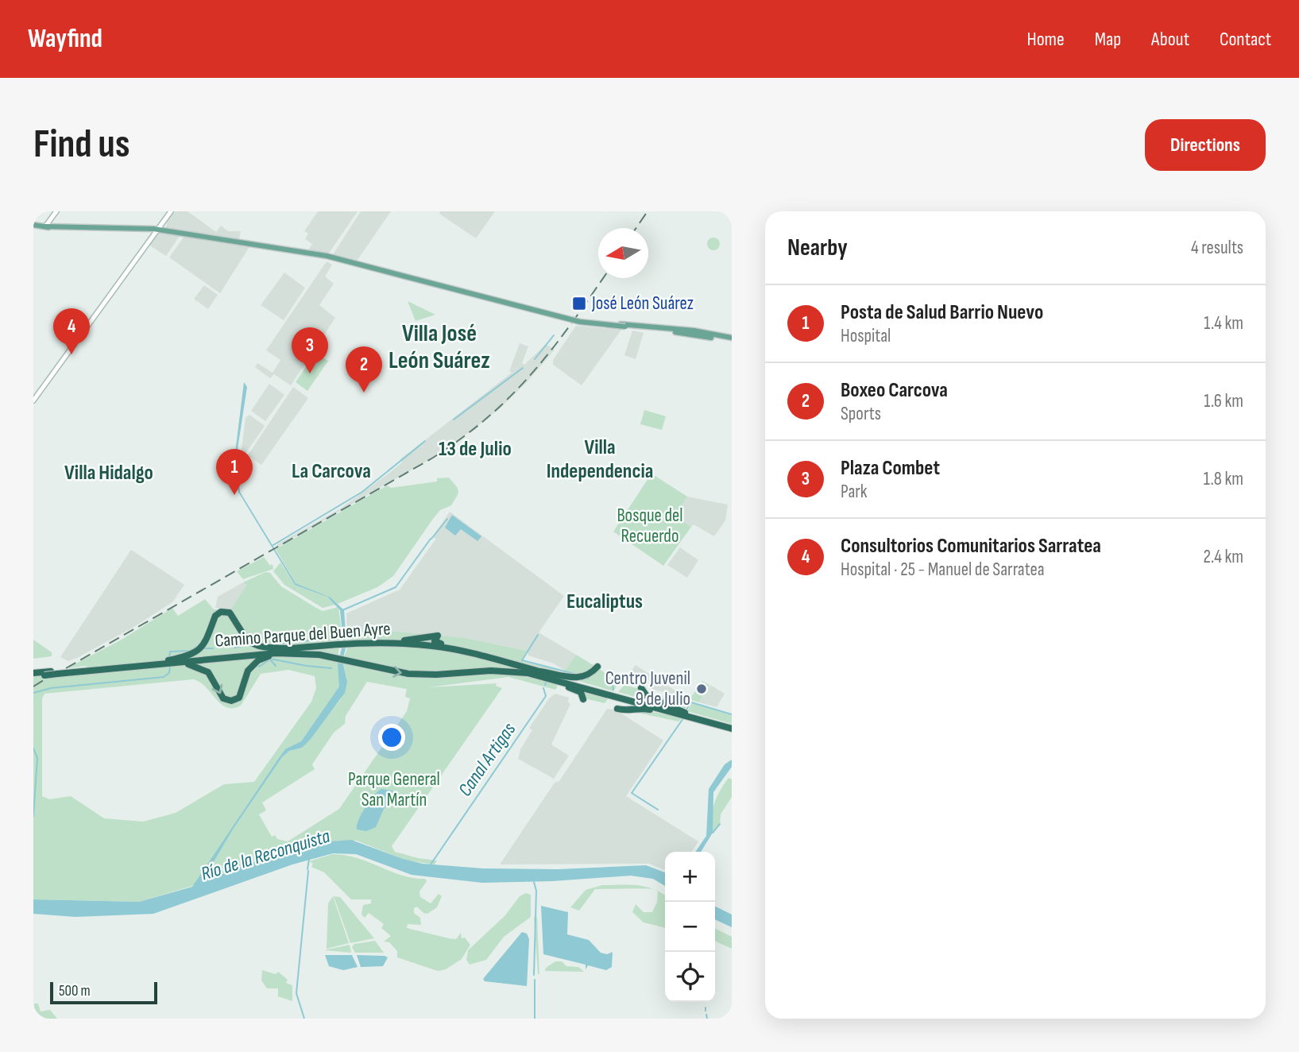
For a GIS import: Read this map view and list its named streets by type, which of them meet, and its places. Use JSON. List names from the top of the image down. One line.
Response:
{"streets":{"highway":["Camino Parque del Buen Ayre"]},"districts":["Villa José León Suárez","Villa Independencia","13 de Julio","La Carcova","Villa Hidalgo","Eucaliptus"],"water":["Canal Artigas","Río de la Reconquista"],"parks":["Bosque del Recuerdo","Parque General San Martín"],"places":{"transit":["José León Suárez"],"other":["Centro Juvenil 9 de Julio"]},"scale_bar":"500 m","north":"left","page":{"header":"Wayfind","nav":["Home","Map","About","Contact"],"buttons":"Directions","title":"Find us","heading":["Nearby","4 results"],"list":[{"mark":"1","name":"Posta de Salud Barrio Nuevo","note":"Hospital","value":"1.4 km"},{"mark":"2","name":"Boxeo Carcova","note":"Sports","value":"1.6 km"},{"mark":"3","name":"Plaza Combet","note":"Park","value":"1.8 km"},{"mark":"4","name":"Consultorios Comunitarios Sarratea","note":"Hospital · 25 - Manuel de Sarratea","value":"2.4 km"}],"pins":["4","3","2","1"],"map_buttons":["+","−"],"scale":"500 m"}}
